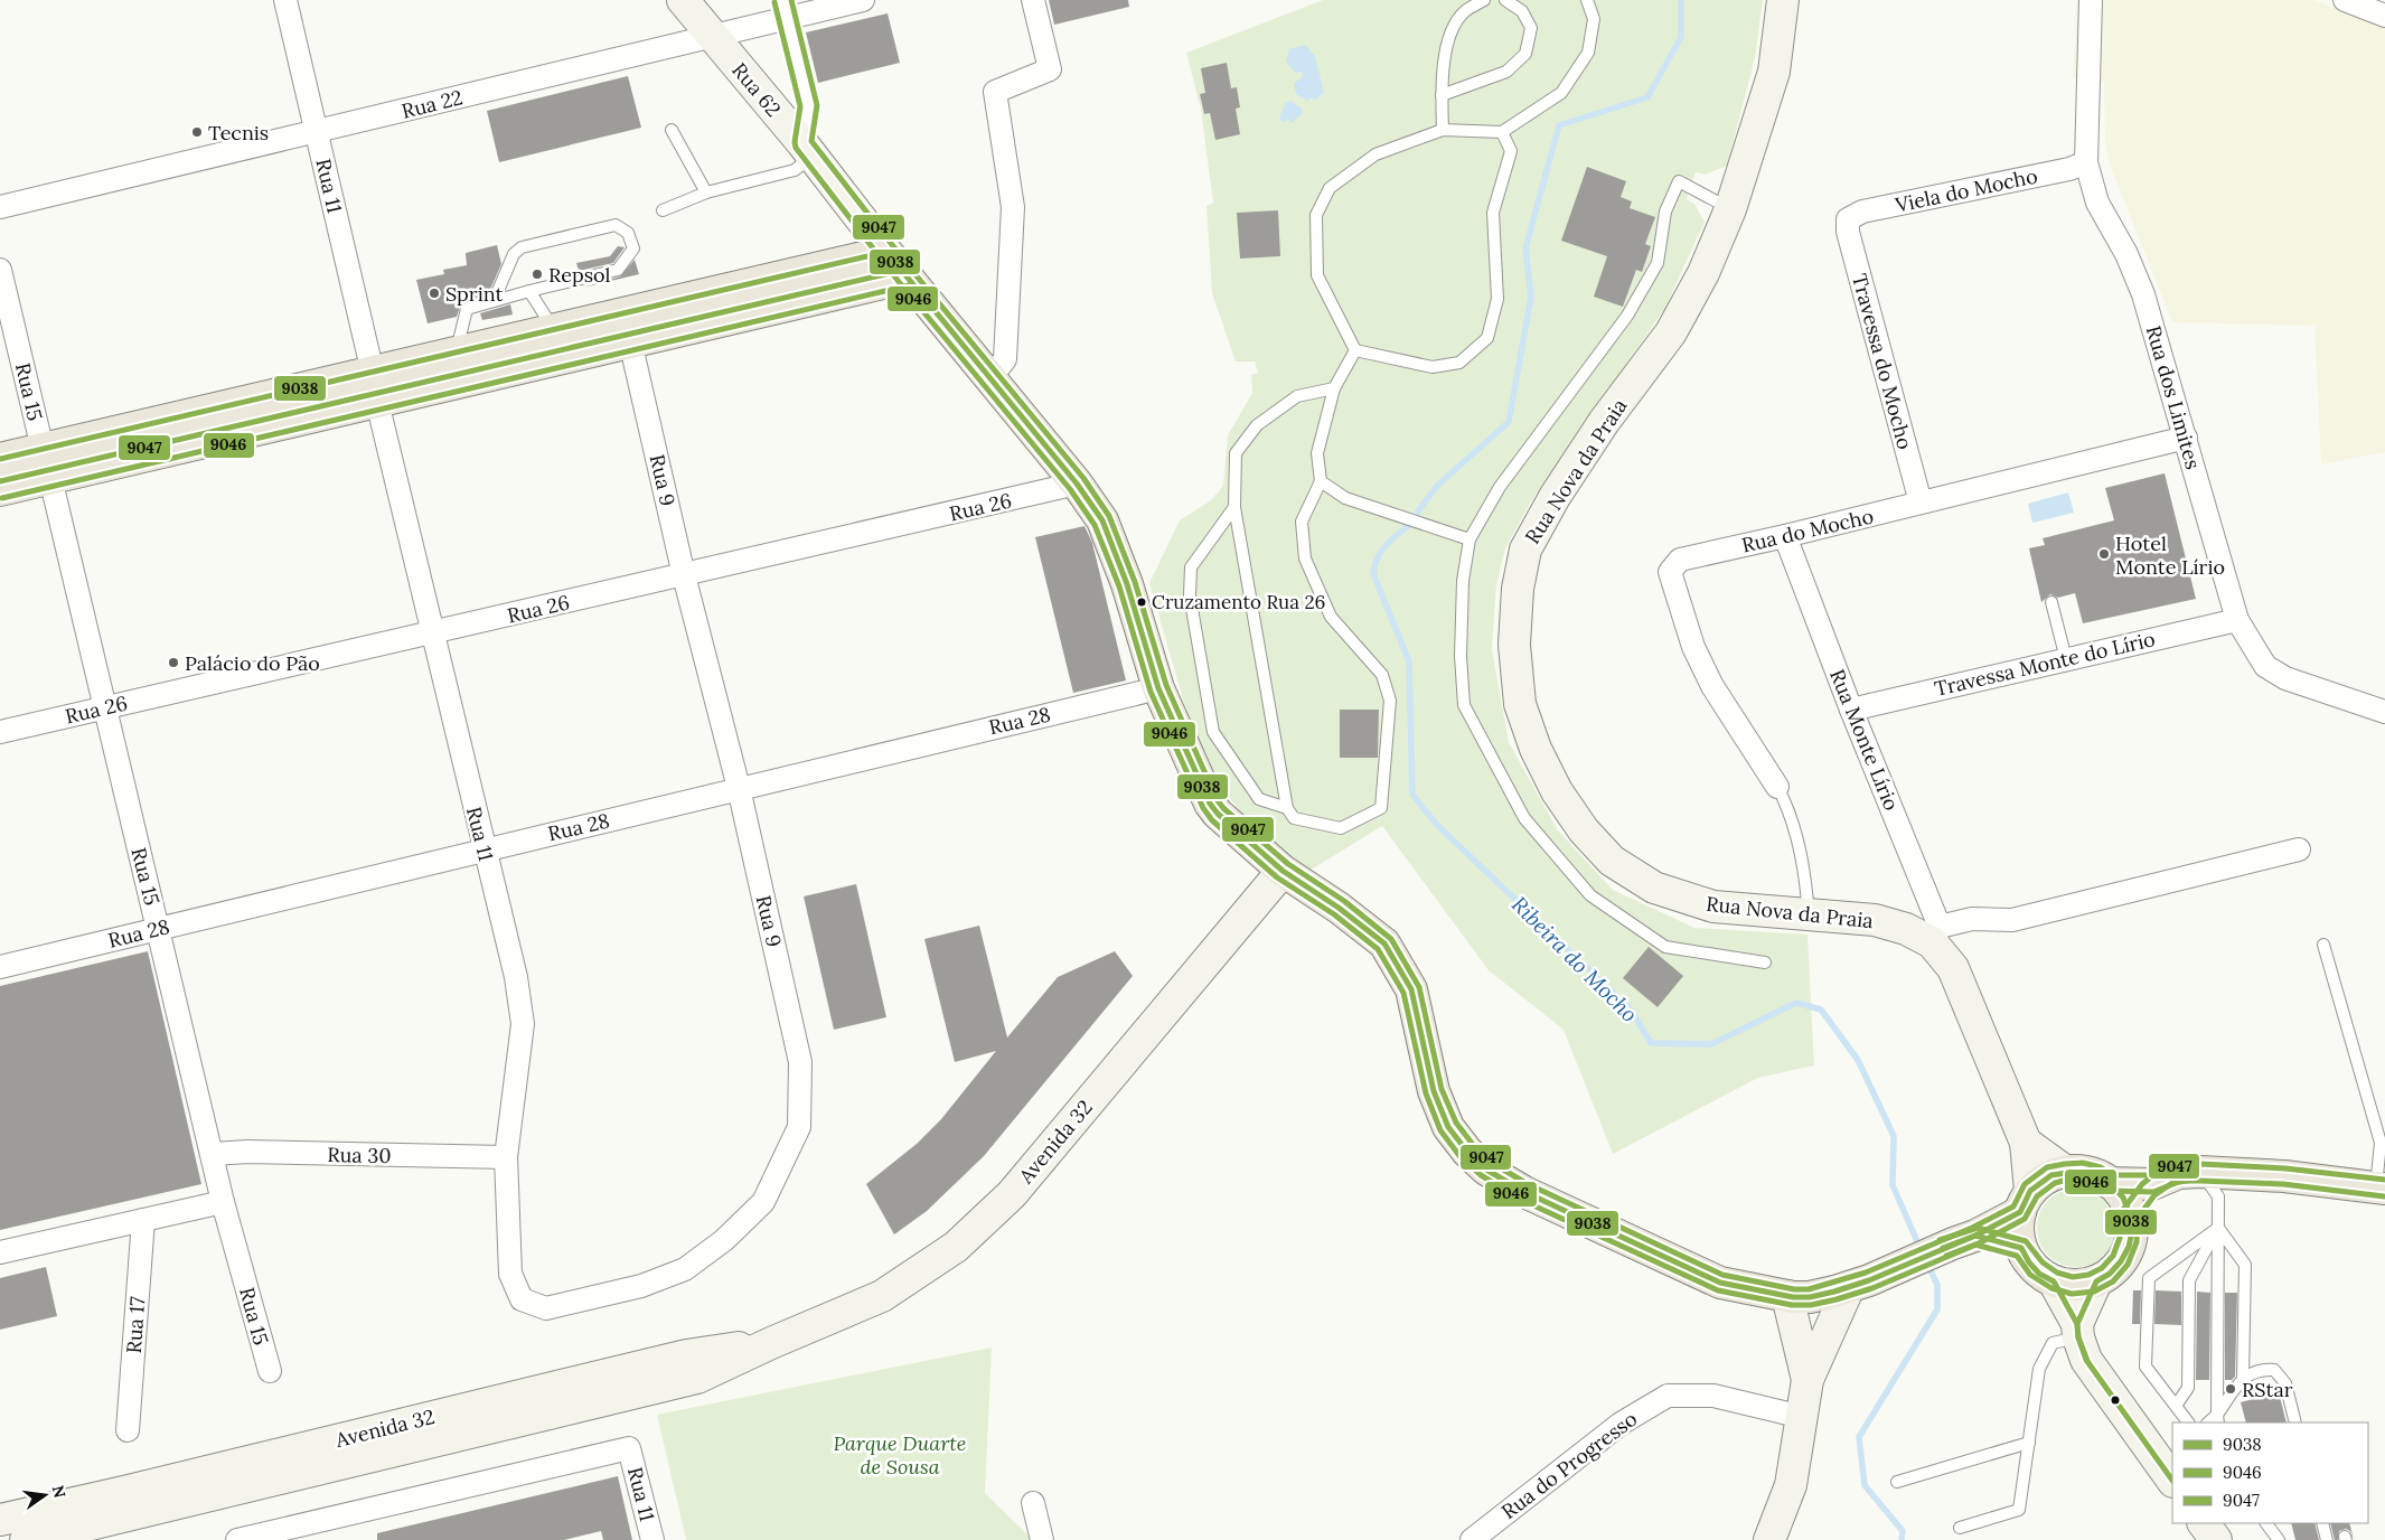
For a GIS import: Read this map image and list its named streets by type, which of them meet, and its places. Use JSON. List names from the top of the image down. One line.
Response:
{"streets":{"main road":["Rua 62","Rua Nova da Praia","Avenida 32"],"street":["Rua 22","Rua 11","Viela do Mocho","Travessa do Mocho","Rua 15","Rua dos Limites","Rua 9","Rua 26","Rua do Mocho","Travessa Monte do Lírio","Rua 28","Rua Monte Lírio","Rua 30","Rua 17","Rua do Progresso"]},"crossings":[["Rua 62","Rua 22"],["Rua 62","Rua Nova da Praia"],["Rua 62","Rua 26"],["Rua 62","Rua 28"],["Rua 62","Avenida 32"],["Rua 22","Rua 11"],["Rua 11","Rua 9"],["Rua 11","Rua 26"],["Rua 11","Rua 28"],["Rua 11","Rua 30"],["Viela do Mocho","Travessa do Mocho"],["Viela do Mocho","Rua dos Limites"],["Travessa do Mocho","Rua do Mocho"],["Rua 15","Rua 26"],["Rua 15","Rua 28"],["Rua 15","Rua 30"],["Rua dos Limites","Rua do Mocho"],["Rua dos Limites","Travessa Monte do Lírio"],["Rua Nova da Praia","Rua Monte Lírio"],["Rua 9","Rua 26"],["Rua 9","Rua 28"],["Rua do Mocho","Rua Monte Lírio"],["Travessa Monte do Lírio","Rua Monte Lírio"]],"water":["Ribeira do Mocho"],"parks":["Parque Duarte de Sousa"],"places":["Tecnis","Repsol","Sprint","Hotel Monte Lírio","Cruzamento Rua 26","Palácio do Pão","RStar"],"lines":["transit line 9047","transit line 9046","transit line 9038"],"legend":["9038","9046","9047"],"north":"right"}
